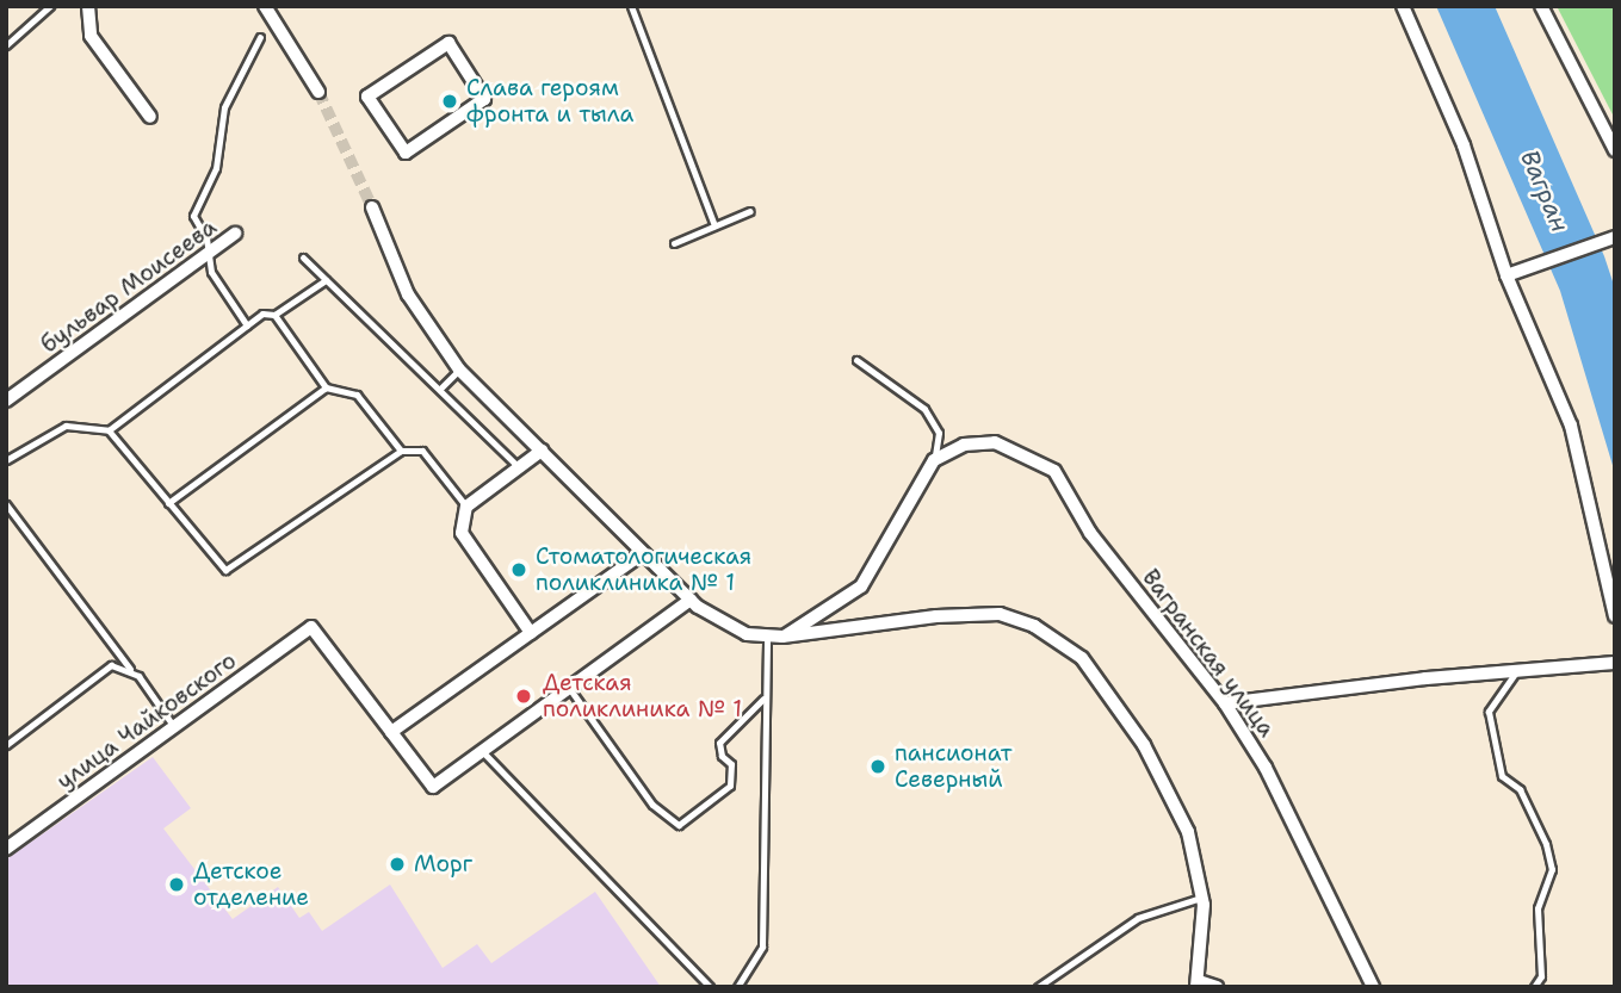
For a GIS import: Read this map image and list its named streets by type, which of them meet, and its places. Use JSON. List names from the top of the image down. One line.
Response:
{"streets":{"street":["бульвар Моисеева","Вагранская улица","улица Чайковского"]},"water":["Вагран"],"places":["Слава героям фронта и тыла","Стоматологическая поликлиника № 1","Детская поликлиника № 1","пансионат Северный","Морг","Детское отделение"]}
